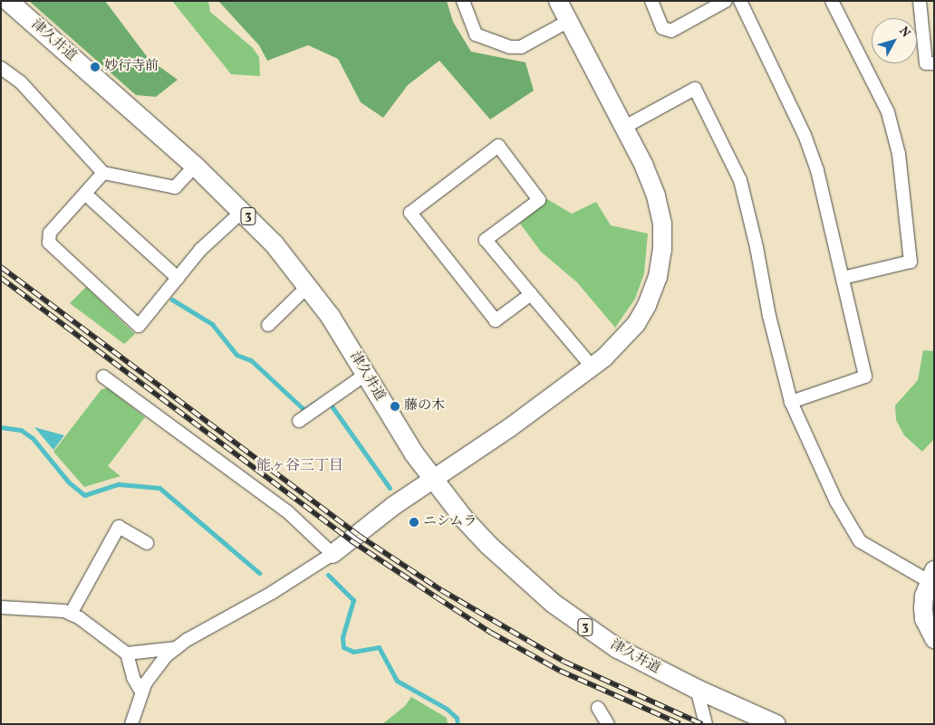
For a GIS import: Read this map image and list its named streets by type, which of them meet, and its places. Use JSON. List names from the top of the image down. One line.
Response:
{"streets":{"main road":["津久井道","3"]},"districts":["能ヶ谷三丁目"],"places":["妙行寺前","藤の木","ニシムラ"],"north":"top right"}
